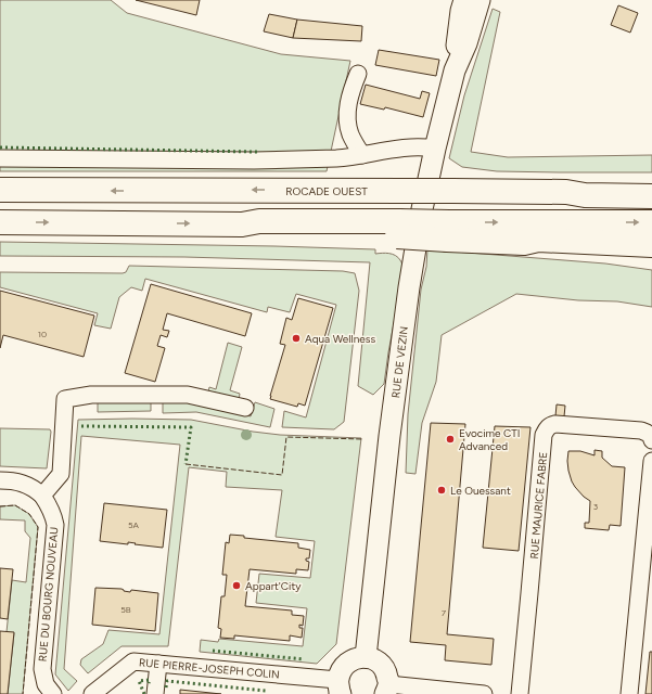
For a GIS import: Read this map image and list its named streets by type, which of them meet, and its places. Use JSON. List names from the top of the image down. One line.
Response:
{"streets":{"highway":["ROCADE OUEST"],"main road":["RUE DE VEZIN"],"street":["RUE MAURICE FABRE","RUE DU BOURG NOUVEAU","RUE PIERRE-JOSEPH COLIN"]},"places":["Aqua Wellness","Evocime CTI Advanced","Le Ouessant","Appart'City"],"house_numbers":["10","3","5A","5B","7"]}
